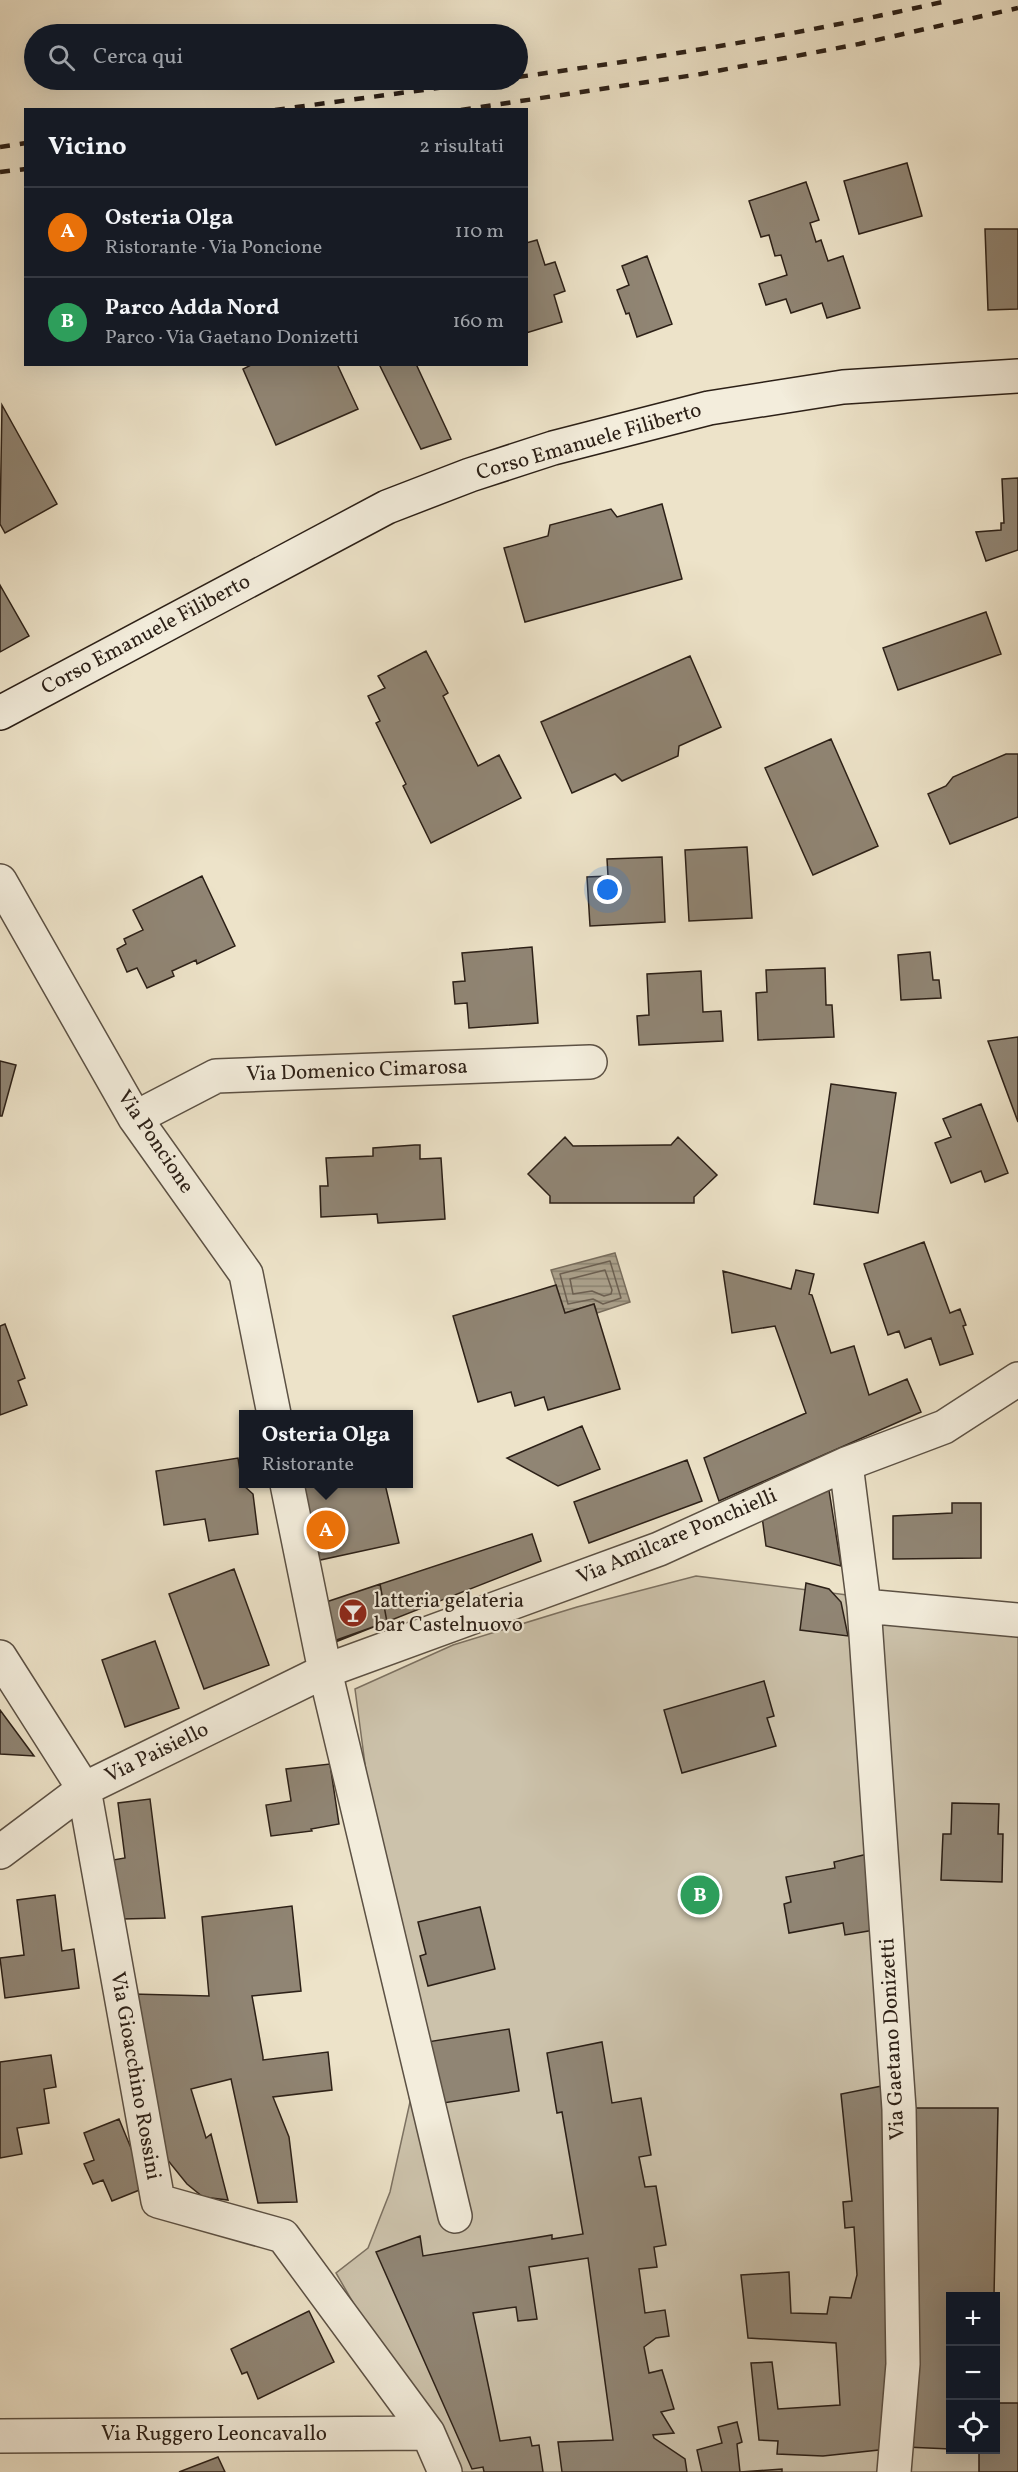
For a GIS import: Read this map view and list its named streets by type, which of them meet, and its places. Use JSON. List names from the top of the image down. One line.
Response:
{"streets":{"street":["Corso Emanuele Filiberto","Via Domenico Cimarosa","Via Poncione","Via Amilcare Ponchielli","Via Paisiello","Via Gaetano Donizetti","Via Gioacchino Rossini","Via Ruggero Leoncavallo"]},"crossings":[["Via Domenico Cimarosa","Via Poncione"],["Via Amilcare Ponchielli","Via Paisiello"],["Via Amilcare Ponchielli","Via Gaetano Donizetti"],["Via Paisiello","Via Gioacchino Rossini"],["Via Gioacchino Rossini","Via Ruggero Leoncavallo"]],"places":{"bar":["latteria gelateria bar Castelnuovo"]},"page":{"search":"Cerca qui","heading":["Vicino","2 risultati"],"list":[{"mark":"A","name":"Osteria Olga","note":"Ristorante · Via Poncione","value":"110 m"},{"mark":"B","name":"Parco Adda Nord","note":"Parco · Via Gaetano Donizetti","value":"160 m"}],"popup":["Osteria Olga","Ristorante"],"pins":["A","B"],"map_buttons":["+","−"]}}
